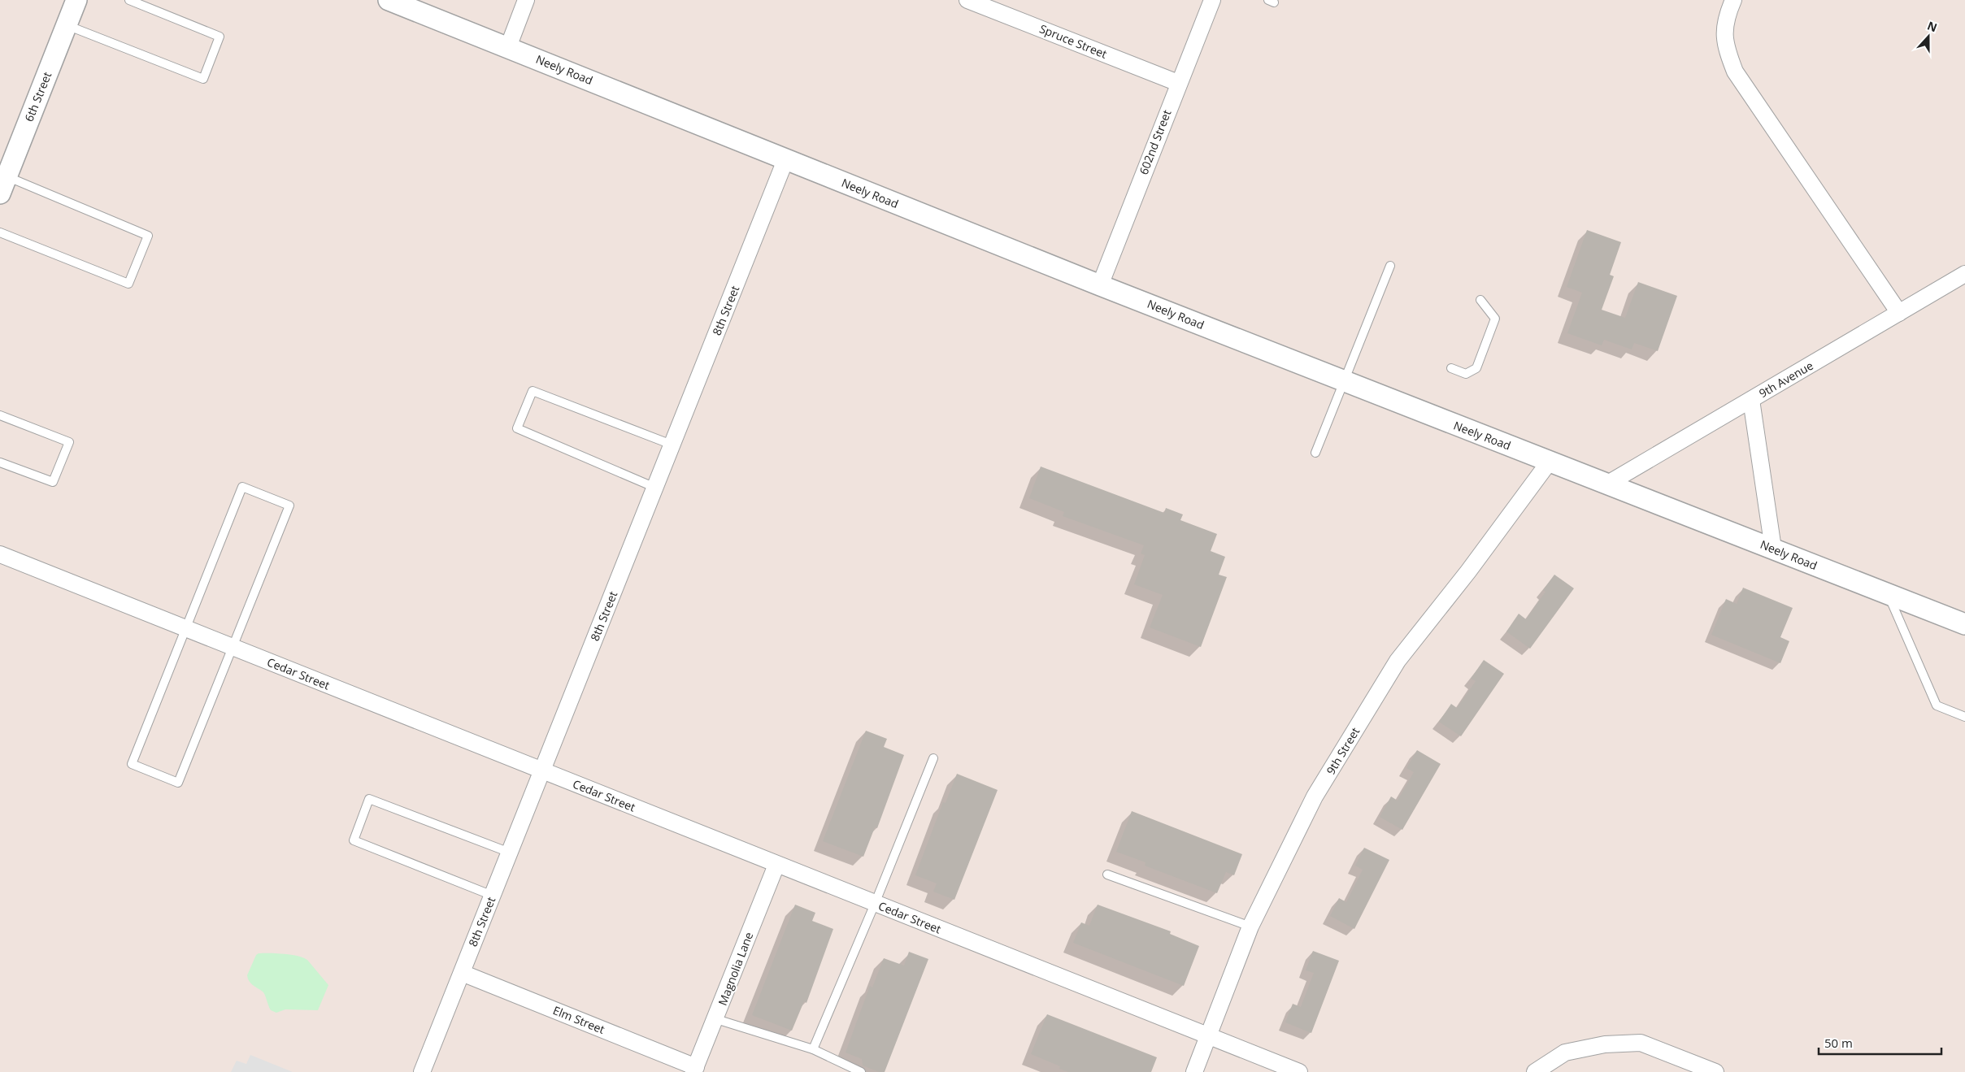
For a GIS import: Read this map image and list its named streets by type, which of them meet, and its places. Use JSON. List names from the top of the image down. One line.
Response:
{"streets":{"street":["Spruce Street","Neely Road","6th Street","602nd Street","8th Street","9th Avenue","Cedar Street","9th Street","Magnolia Lane","Elm Street"]},"crossings":[["Spruce Street","602nd Street"],["Neely Road","602nd Street"],["Neely Road","8th Street"],["Neely Road","9th Avenue"],["Neely Road","9th Street"],["8th Street","Cedar Street"],["8th Street","Elm Street"],["Cedar Street","9th Street"],["Cedar Street","Magnolia Lane"],["Magnolia Lane","Elm Street"]],"scale_bar":"50 m","north":"top"}
